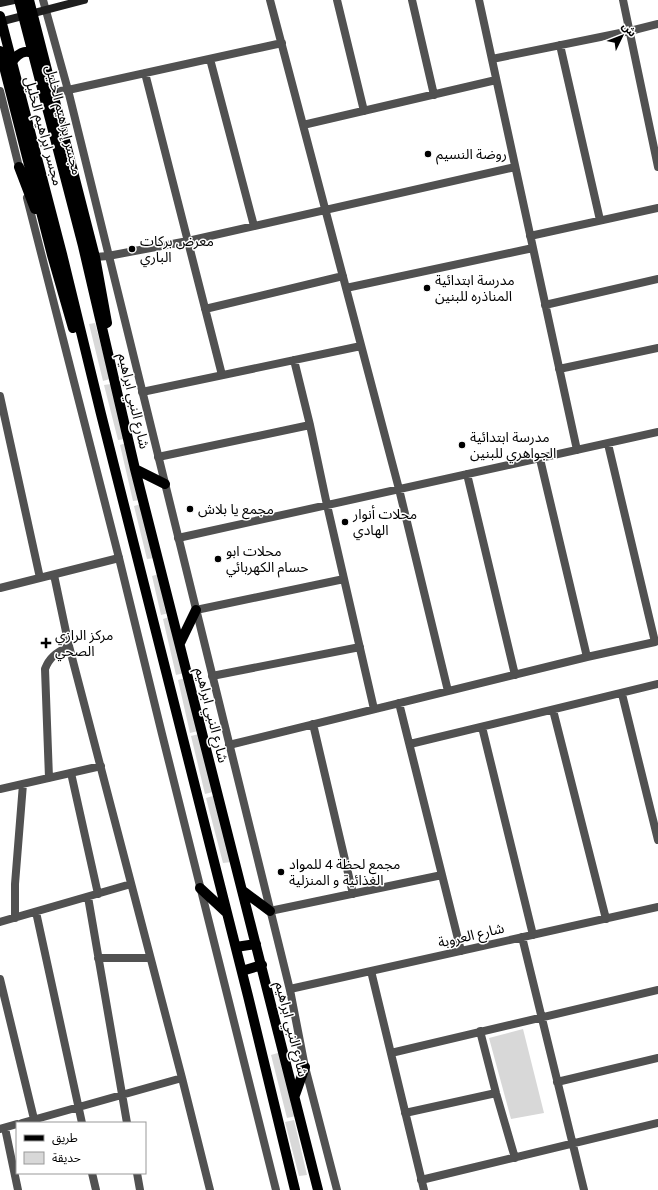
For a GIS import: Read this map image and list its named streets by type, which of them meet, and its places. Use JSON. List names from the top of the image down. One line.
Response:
{"streets":{"main road":["مجسر إبراهيم الخليل","مجسر ابراهيم الخليل","شارع النبي ابراهيم"],"street":["شارع العروبة"]},"crossings":[["مجسر إبراهيم الخليل","شارع النبي ابراهيم"]],"places":{"other":["روضة النسيم","معرض بركات الباري","مدرسة ابتدائية المناذره للبنين","مدرسة ابتدائية الجواهري للبنين","مجمع يا بلاش","محلات أنوار الهادي","محلات ابو حسام الكهربائي","مجمع لحظة 4 للمواد الغذائية و المنزلية"],"health":["مركز الرازي الصحي"]},"legend":["طريق","حديقة"],"north":"top right"}
